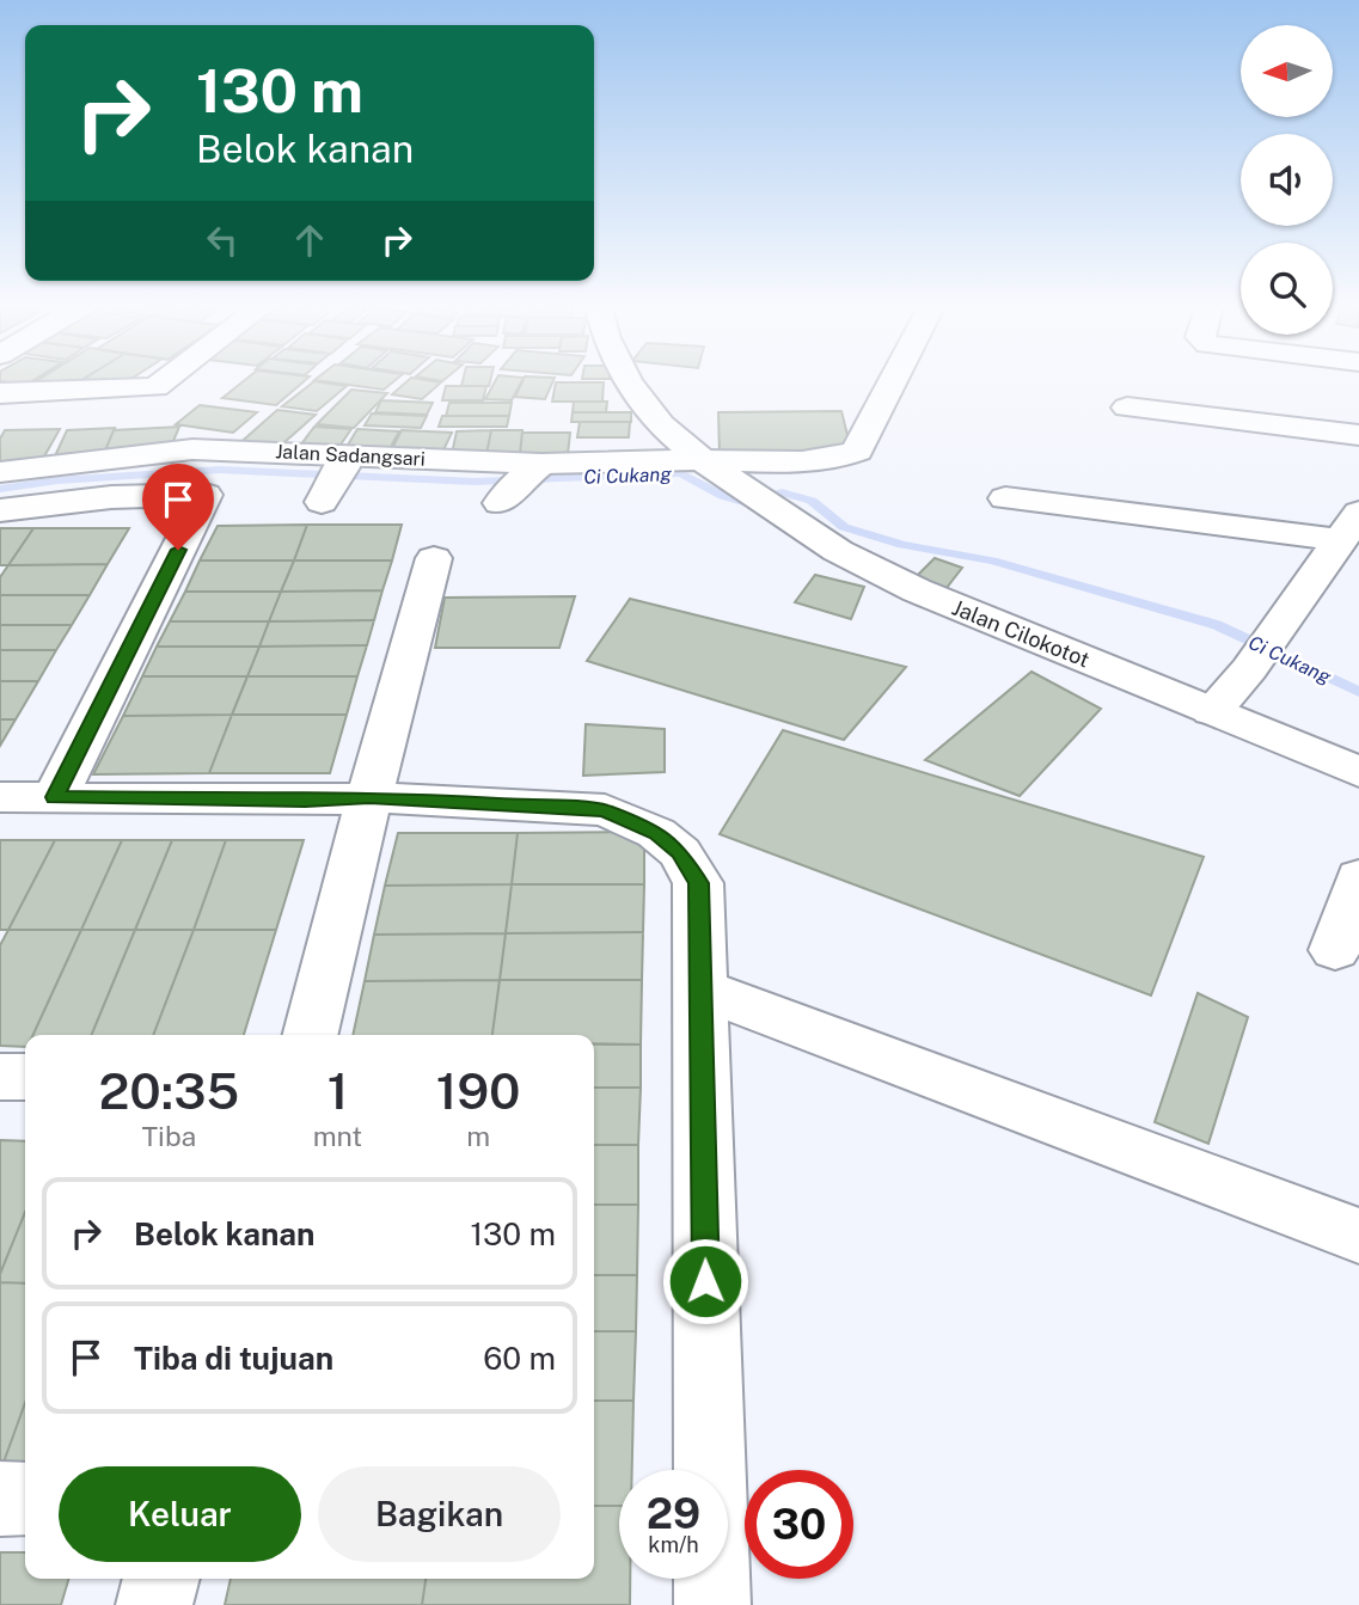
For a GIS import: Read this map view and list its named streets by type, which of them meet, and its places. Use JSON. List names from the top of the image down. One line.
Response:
{"streets":{"street":["Jalan Sadangsari","Jalan Cilokotot"]},"crossings":[["Jalan Sadangsari","Jalan Cilokotot"]],"water":["Ci Cukang"],"north":"left","page":{"turn":["130 m","Belok kanan"],"eta":["20:35","Tiba","1","mnt","190","m"],"list":[{"name":"Belok kanan","value":"130 m"},{"name":"Tiba di tujuan","value":"60 m"}],"buttons":["Keluar","Bagikan"],"speed":"29 km/h","limit":"30"}}
